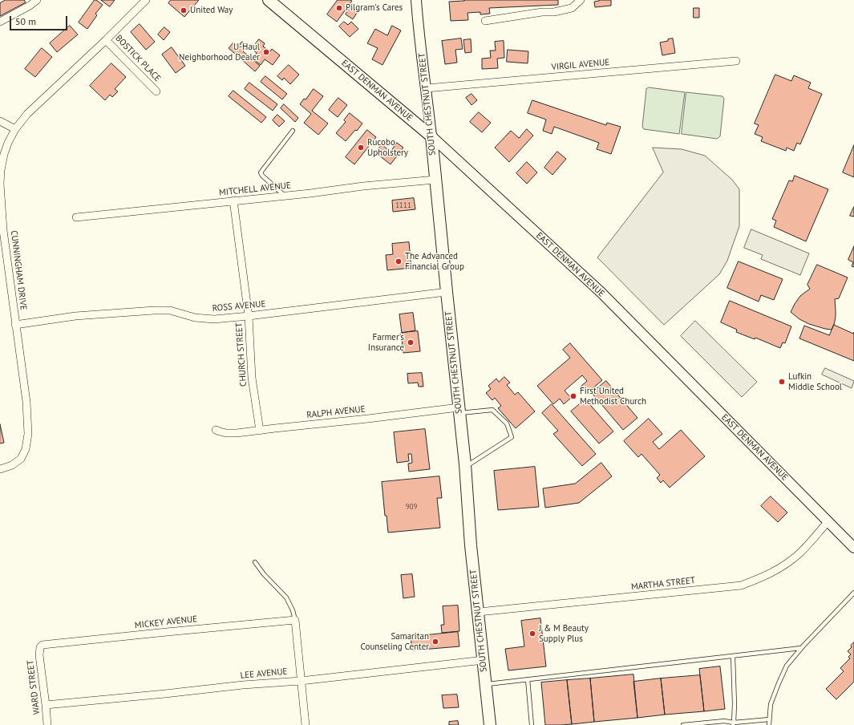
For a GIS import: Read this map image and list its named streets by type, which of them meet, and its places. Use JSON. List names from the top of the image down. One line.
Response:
{"streets":{"main road":["EAST DENMAN AVENUE","SOUTH CHESTNUT STREET"],"street":["BOSTICK PLACE","VIRGIL AVENUE","MITCHELL AVENUE","CUNNINGHAM DRIVE","ROSS AVENUE","CHURCH STREET","RALPH AVENUE","MARTHA STREET","MICKEY AVENUE","LEE AVENUE","WARD STREET"]},"crossings":[["BOSTICK PLACE","CUNNINGHAM DRIVE"],["VIRGIL AVENUE","SOUTH CHESTNUT STREET"],["EAST DENMAN AVENUE","SOUTH CHESTNUT STREET"],["EAST DENMAN AVENUE","MARTHA STREET"],["SOUTH CHESTNUT STREET","MITCHELL AVENUE"],["SOUTH CHESTNUT STREET","ROSS AVENUE"],["SOUTH CHESTNUT STREET","RALPH AVENUE"],["SOUTH CHESTNUT STREET","MARTHA STREET"],["SOUTH CHESTNUT STREET","LEE AVENUE"],["MITCHELL AVENUE","CHURCH STREET"],["CUNNINGHAM DRIVE","ROSS AVENUE"],["ROSS AVENUE","CHURCH STREET"],["CHURCH STREET","RALPH AVENUE"],["MICKEY AVENUE","WARD STREET"],["LEE AVENUE","WARD STREET"]],"places":["Pilgram's Cares","United Way","U-Haul Neighborhood Dealer","Rucobo Upholstery","The Advanced Financial Group","Farmer's Insurance","Lufkin Middle School","First United Methodist Church","J & M Beauty Supply Plus","Samaritan Counseling Center"],"house_numbers":["1111","909"],"scale_bar":"50 m"}
